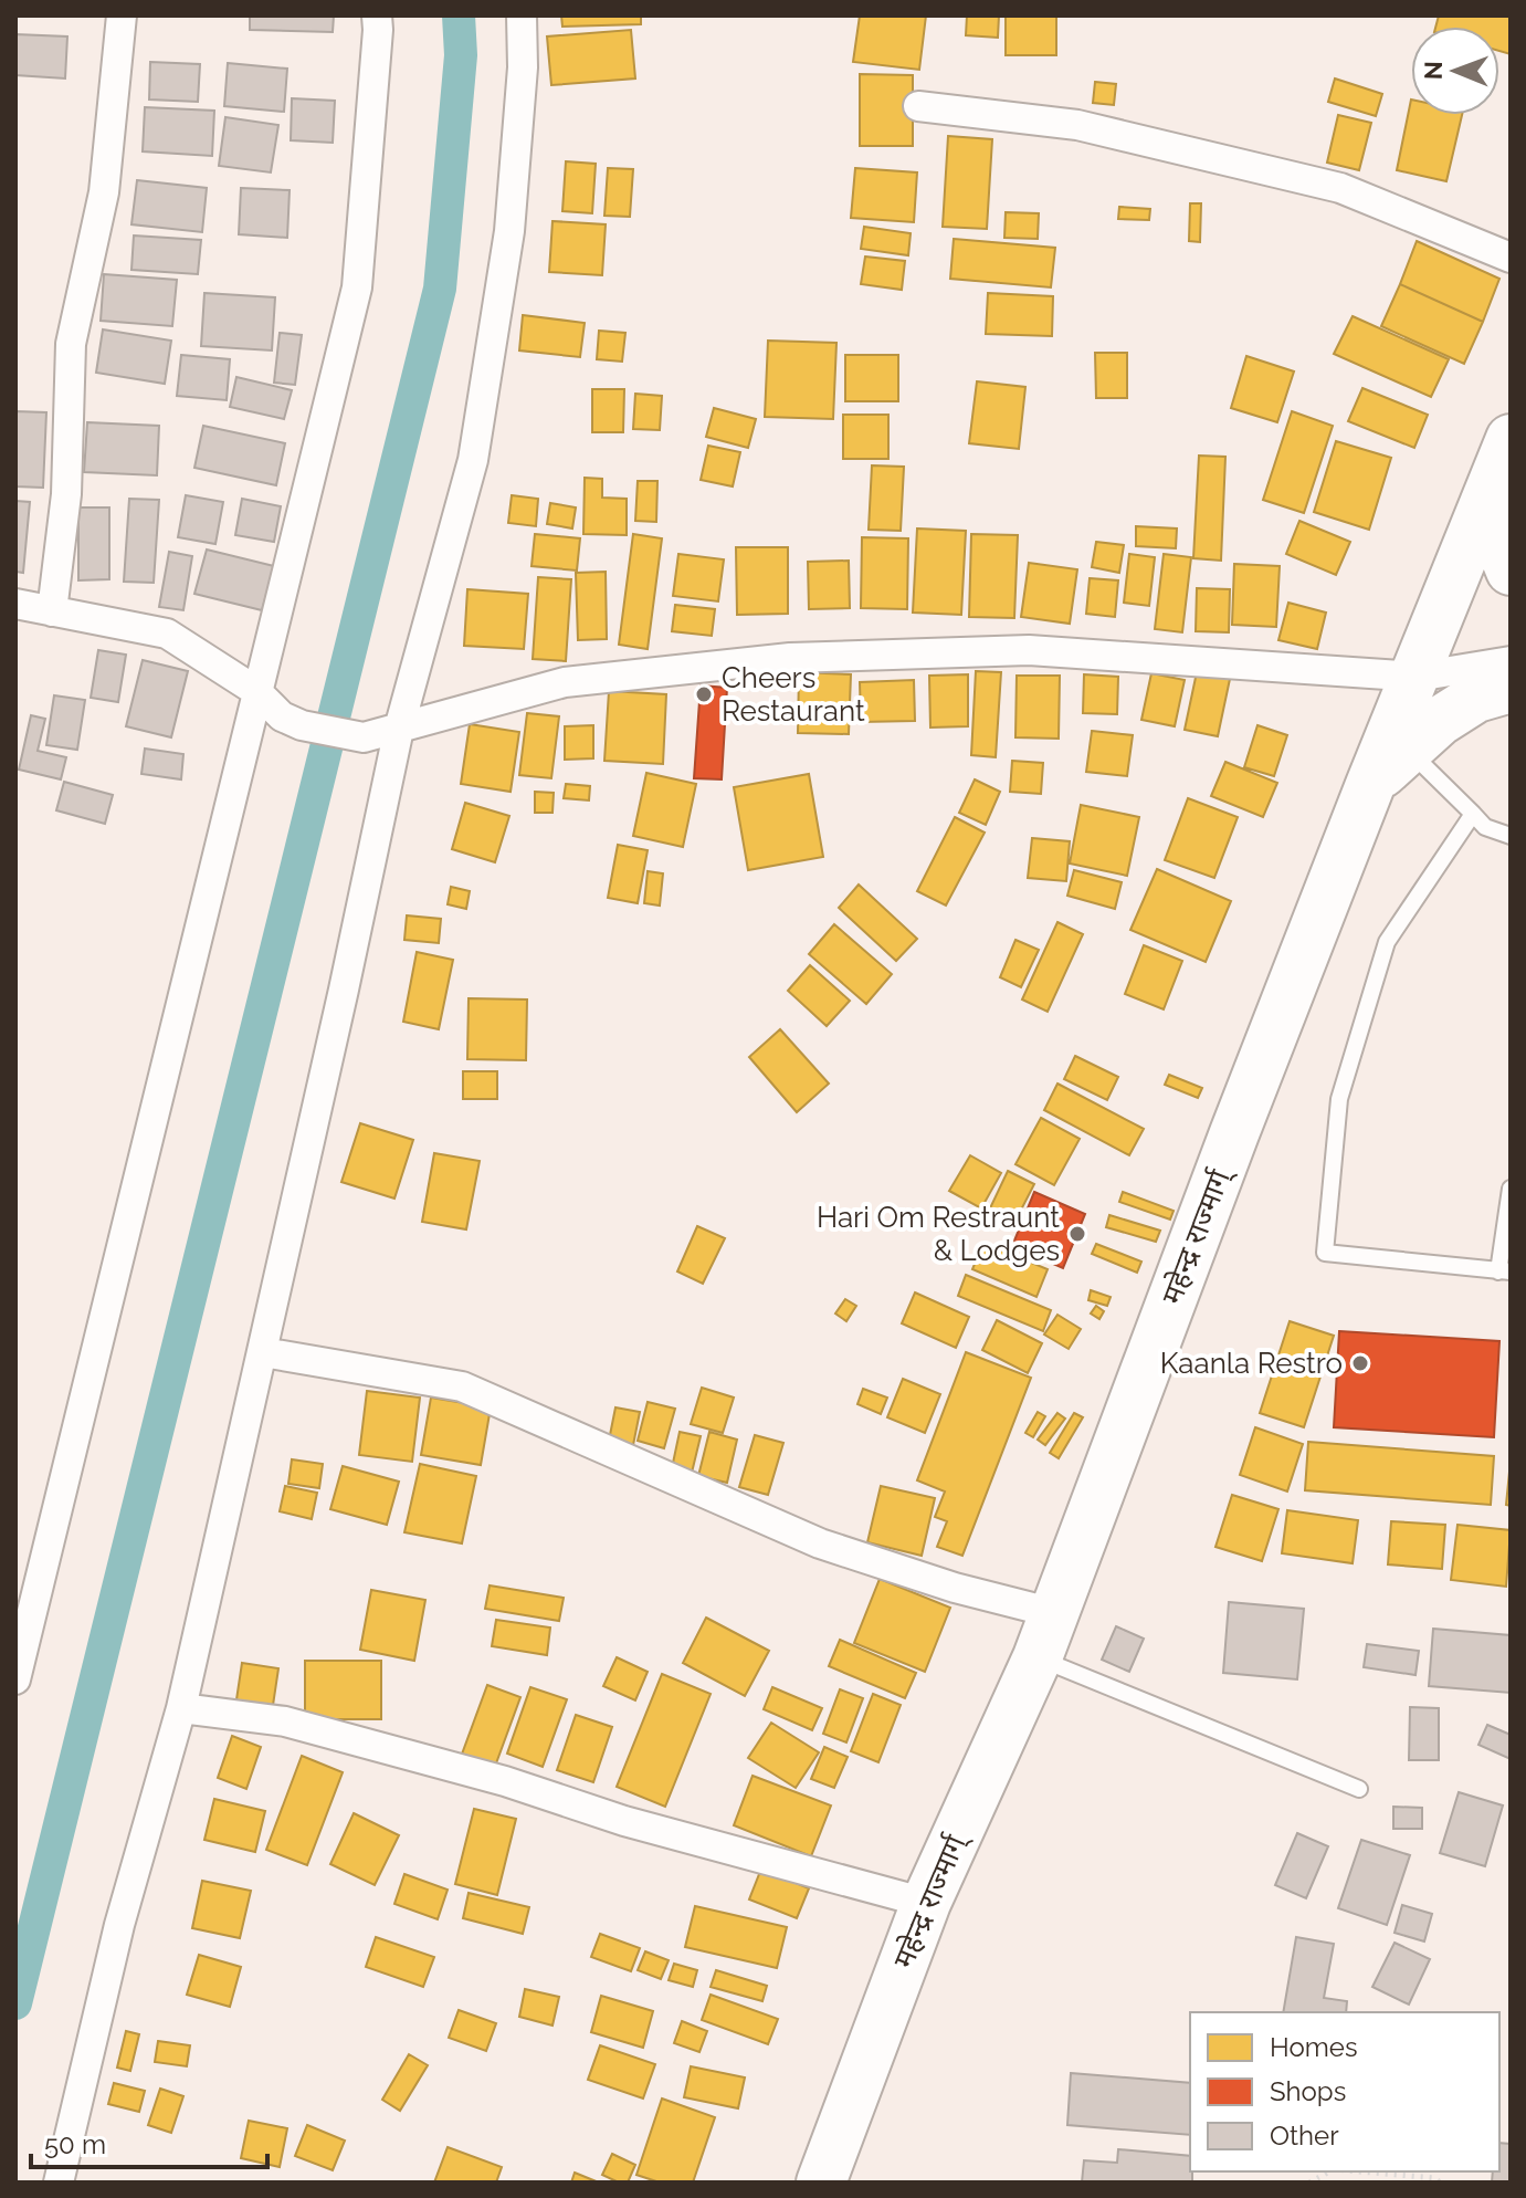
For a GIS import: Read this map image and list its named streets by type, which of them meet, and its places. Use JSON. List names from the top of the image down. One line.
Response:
{"streets":{"highway":["महेन्द्र राज्मार्ग्"]},"places":["Cheers Restaurant","Hari Om Restraunt & Lodges","Kaanla Restro"],"legend":["Homes","Shops","Other"],"scale_bar":"50 m","north":"left"}
